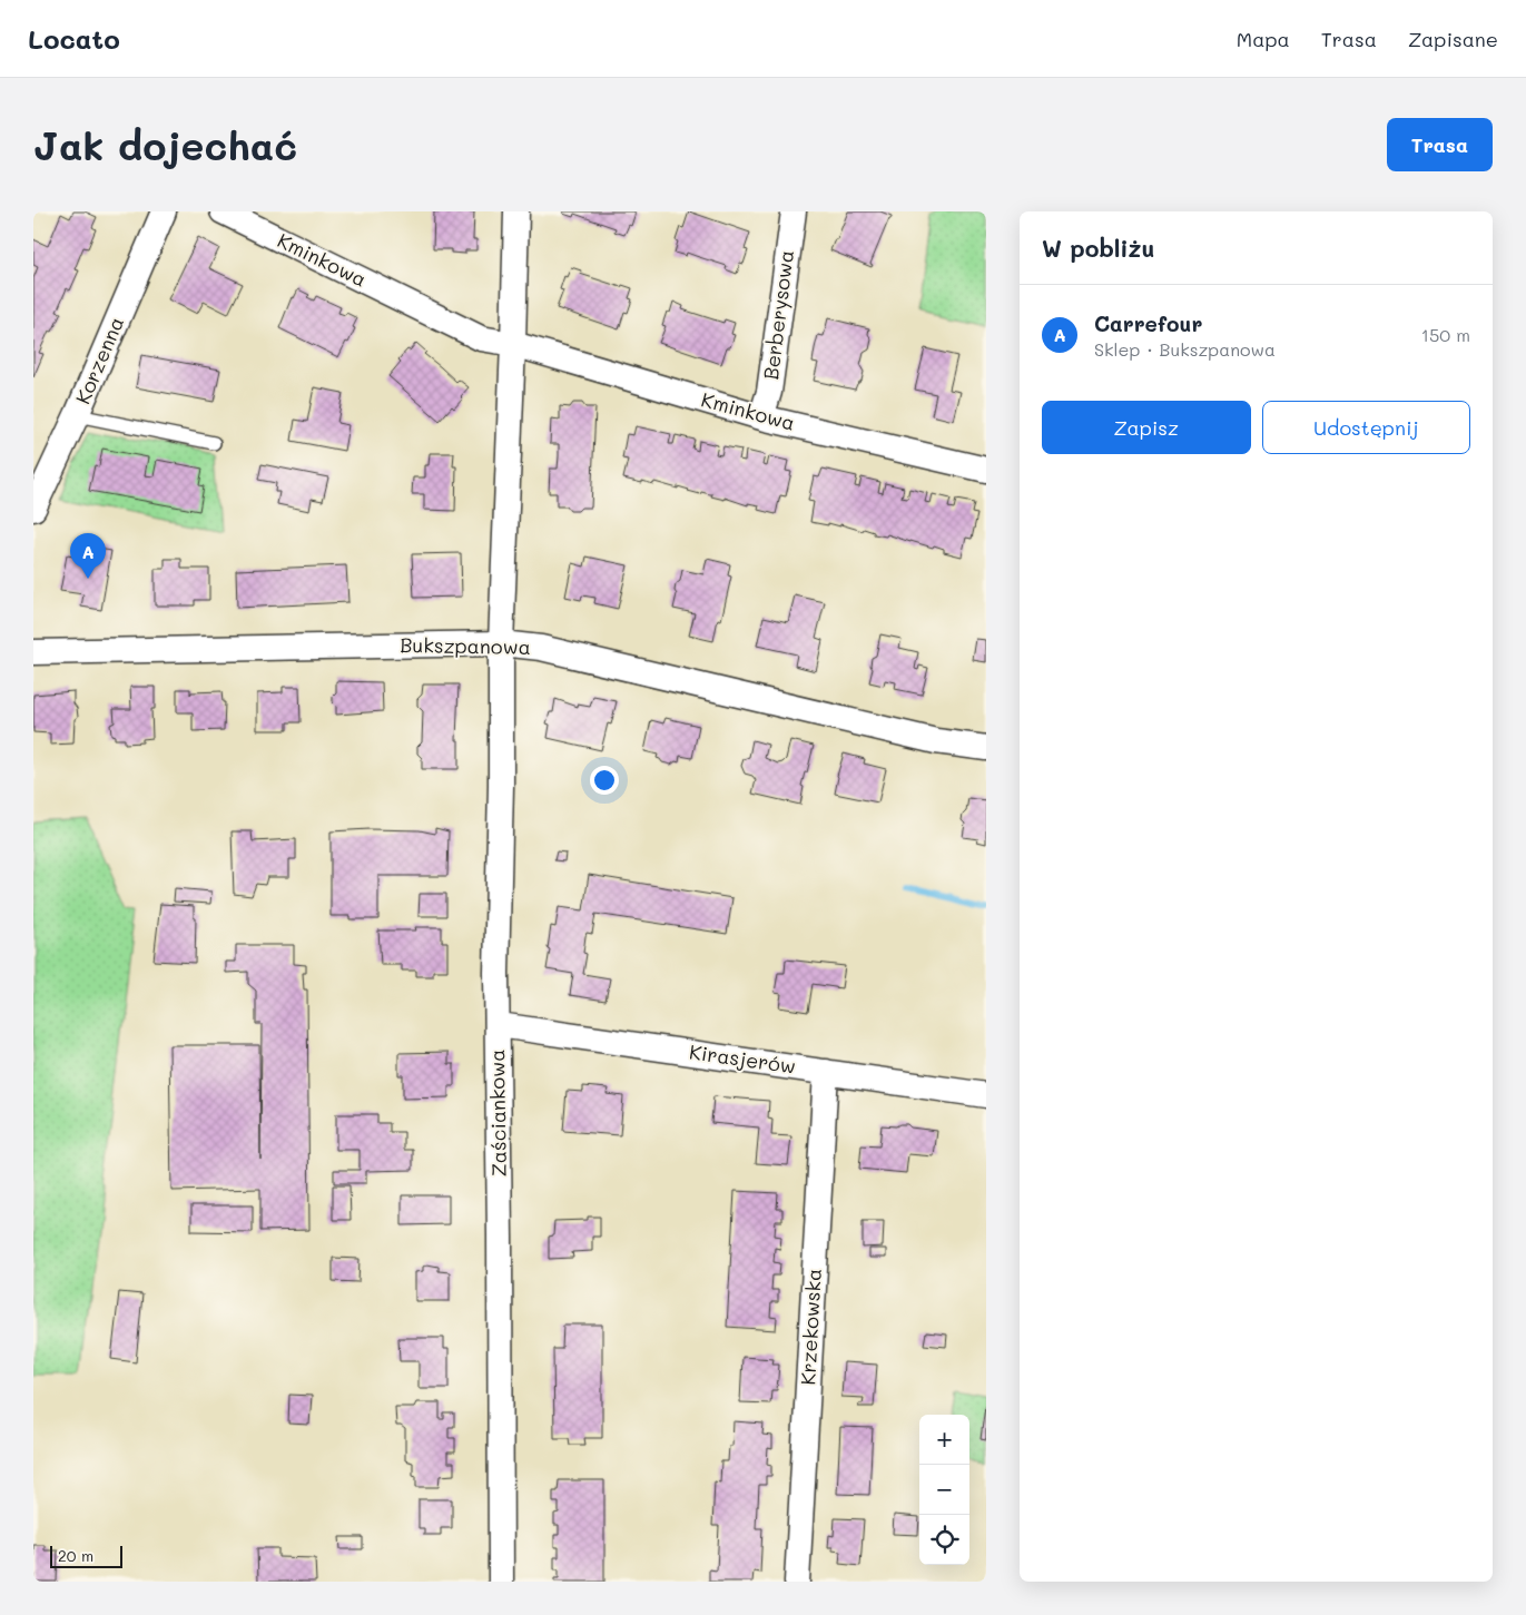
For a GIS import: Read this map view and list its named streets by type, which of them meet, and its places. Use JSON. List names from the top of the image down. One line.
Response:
{"streets":{"street":["Kminkowa","Berberysowa","Korzenna","Bukszpanowa","Kirasjerów","Zaściankowa","Krzekowska"]},"crossings":[["Kminkowa","Berberysowa"],["Bukszpanowa","Zaściankowa"],["Kirasjerów","Zaściankowa"],["Kirasjerów","Krzekowska"]],"scale_bar":"20 m","page":{"header":"Locato","nav":["Mapa","Trasa","Zapisane"],"buttons":["Trasa",["Zapisz","Udostępnij"]],"title":"Jak dojechać","heading":"W pobliżu","list":[{"mark":"A","name":"Carrefour","note":"Sklep · Bukszpanowa","value":"150 m"}],"pins":"A","map_buttons":["+","−"],"scale":"20 m"}}
